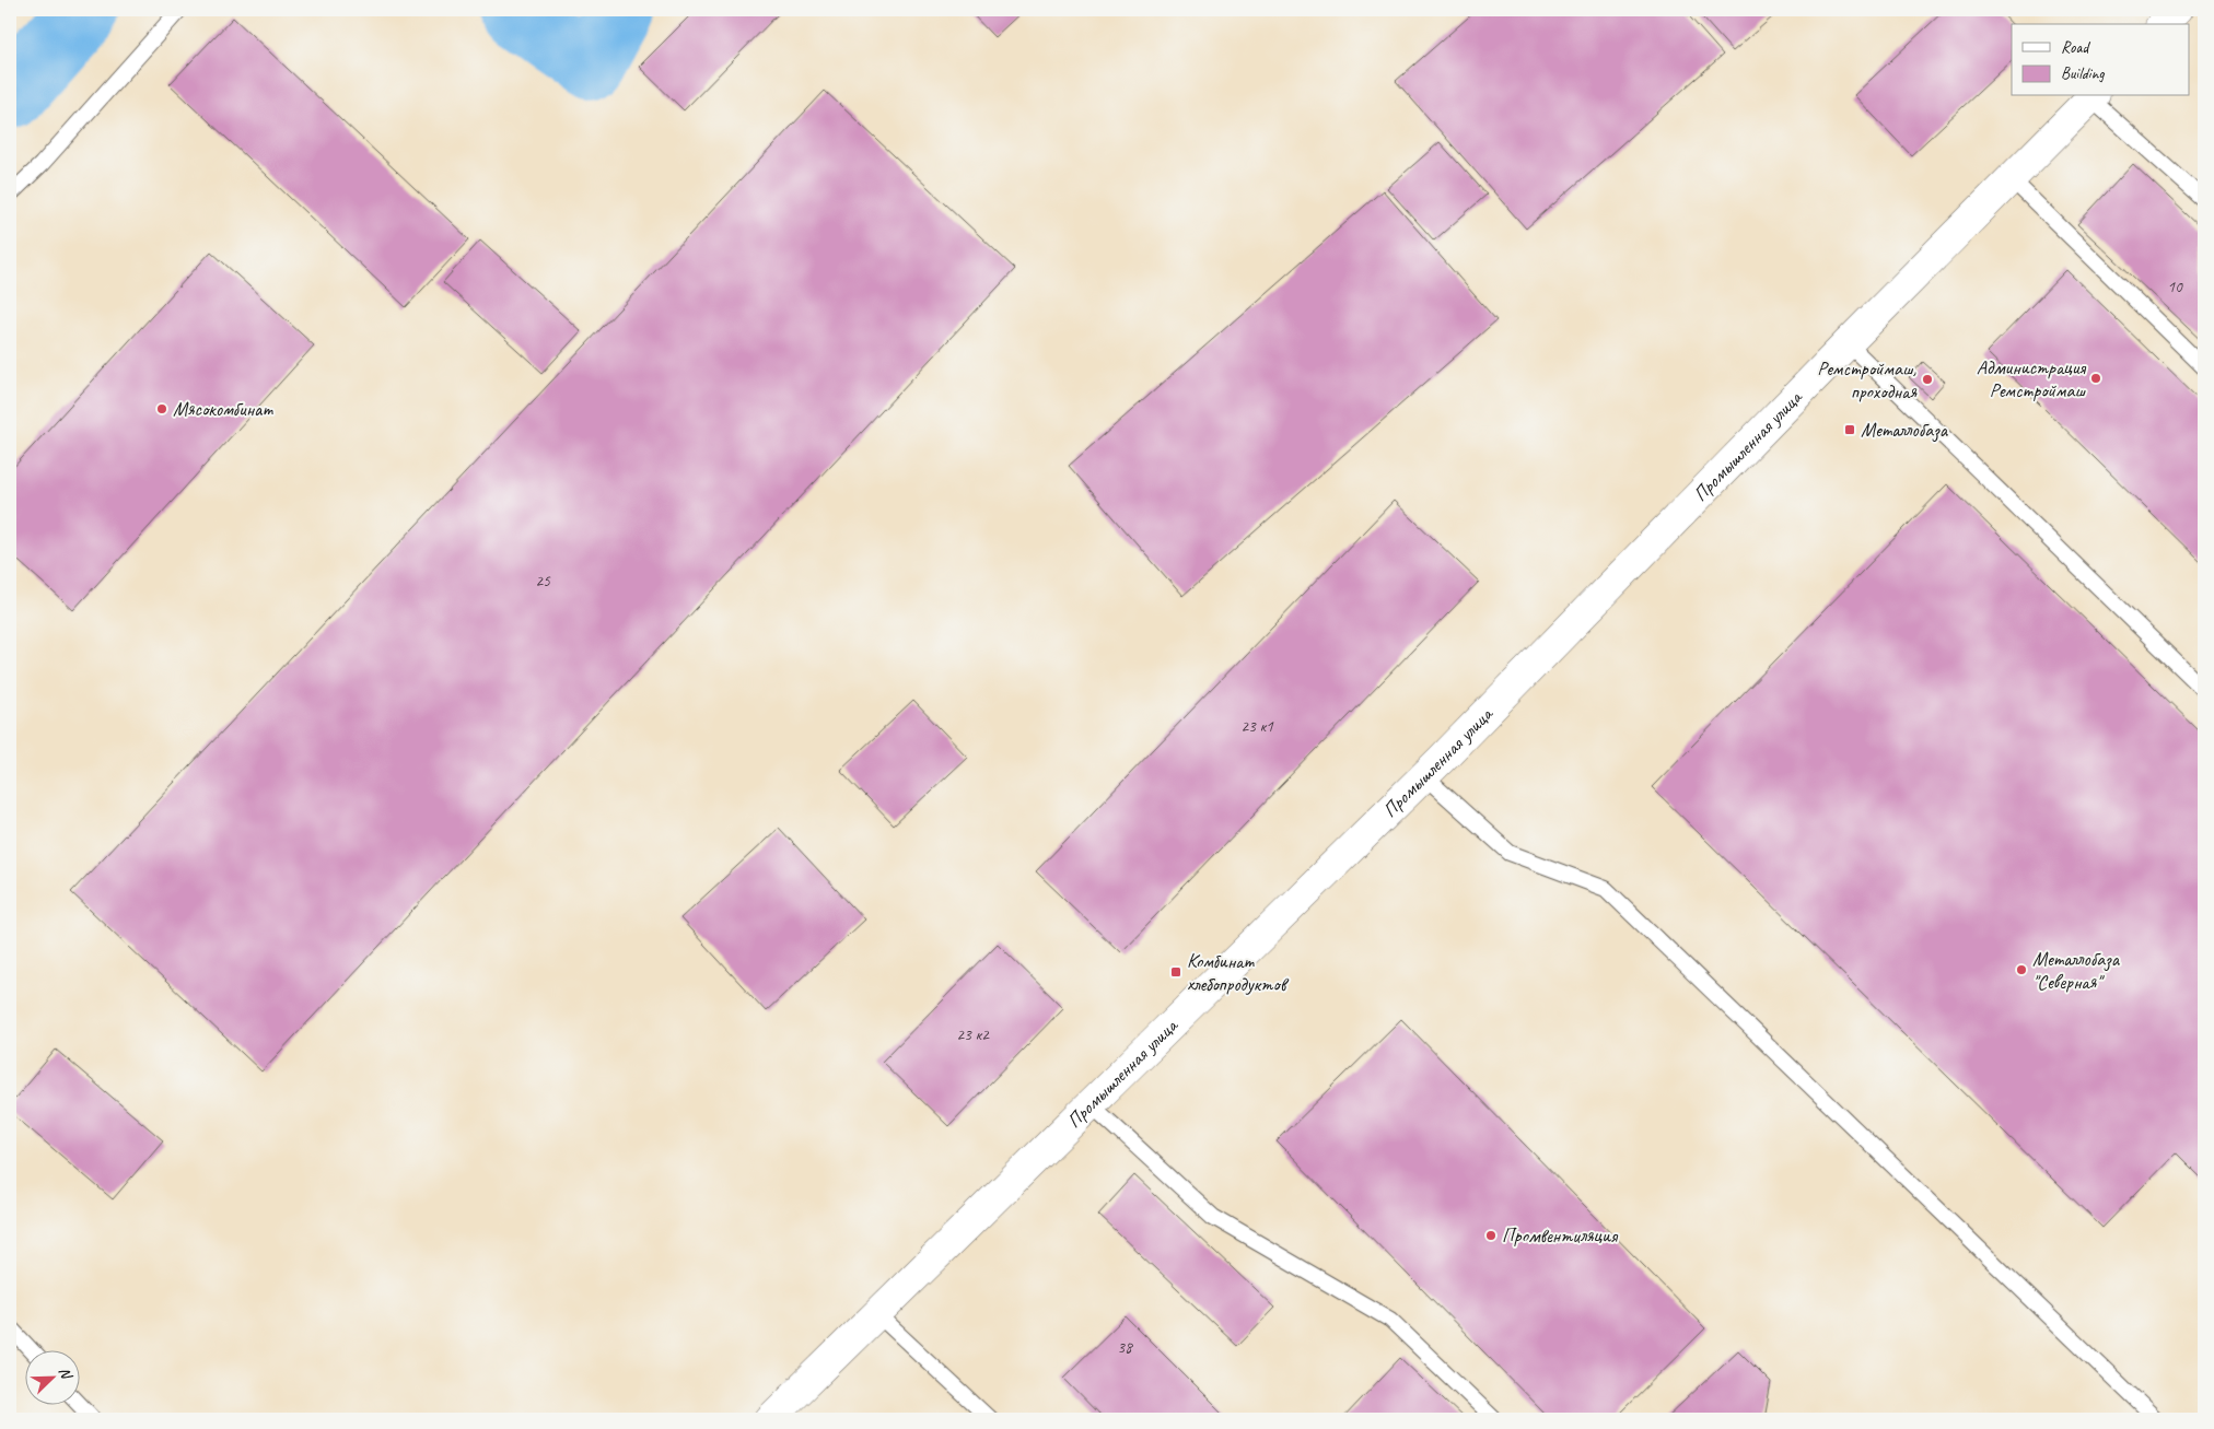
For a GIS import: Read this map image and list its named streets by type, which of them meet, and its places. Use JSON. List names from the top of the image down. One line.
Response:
{"streets":{"street":["Промышленная улица"]},"places":{"other":["Администрация Ремстроймаш","Ремстроймаш, проходная","Мясокомбинат","Металлобаза \"Северная\"","Промвентиляция"],"transit":["Металлобаза","Комбинат хлебопродуктов"]},"house_numbers":["10","25","23 к1","23 к2","38"],"legend":["Road","Building"],"north":"top right"}
